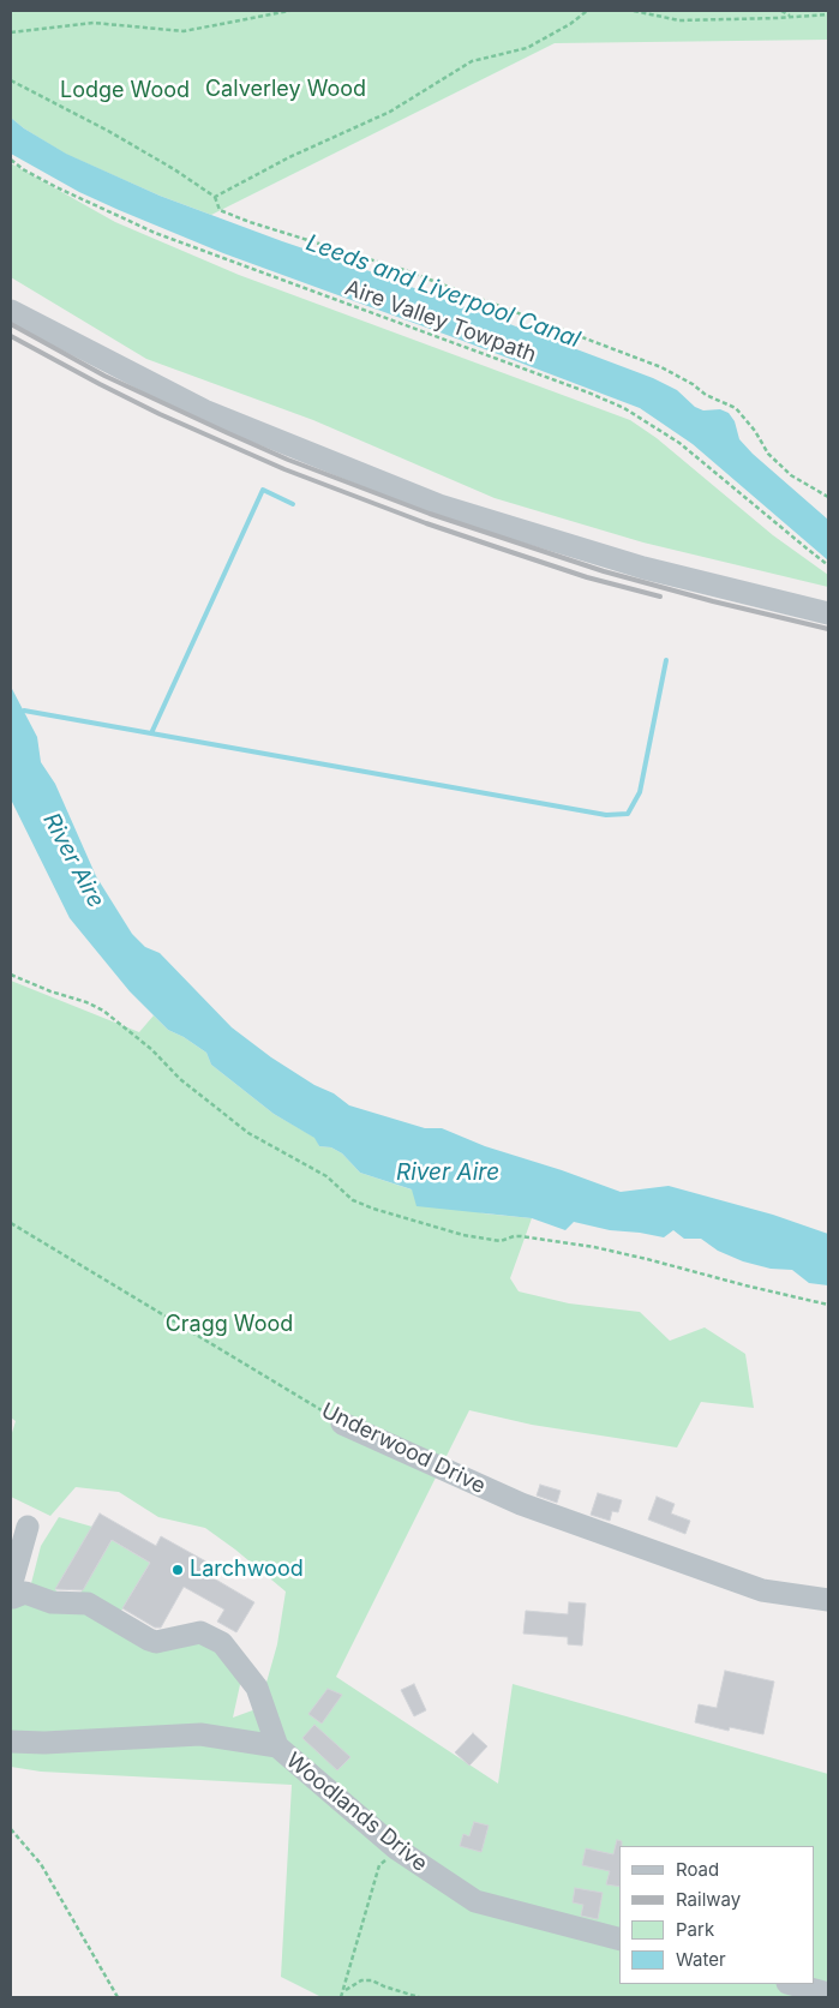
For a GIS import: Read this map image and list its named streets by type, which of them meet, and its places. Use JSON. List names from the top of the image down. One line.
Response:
{"streets":{"street":["Underwood Drive","Woodlands Drive"],"path":["Aire Valley Towpath"]},"water":["Leeds and Liverpool Canal","River Aire"],"parks":["Calverley Wood","Lodge Wood","Cragg Wood"],"places":["Larchwood"],"legend":["Road","Railway","Park","Water"]}
